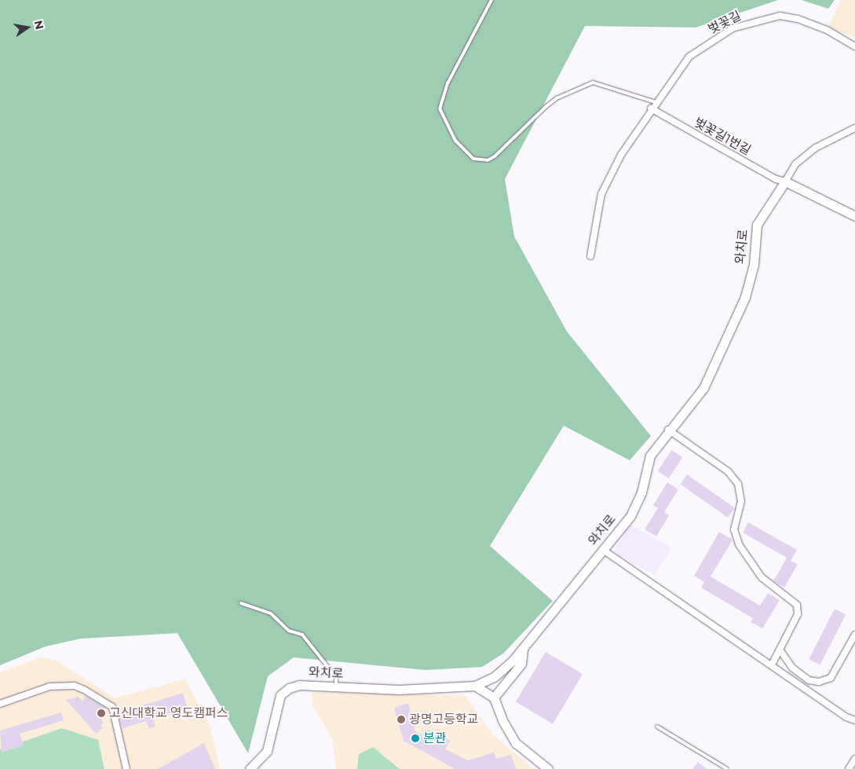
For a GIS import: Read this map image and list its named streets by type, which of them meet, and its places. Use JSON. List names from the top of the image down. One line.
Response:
{"streets":{"main road":["와치로"],"street":["벚꽃길","벚꽃길1번길"]},"crossings":[["벚꽃길","벚꽃길1번길"],["벚꽃길1번길","와치로"]],"places":["고신대학교 영도캠퍼스","광명고등학교","본관"],"north":"right"}
